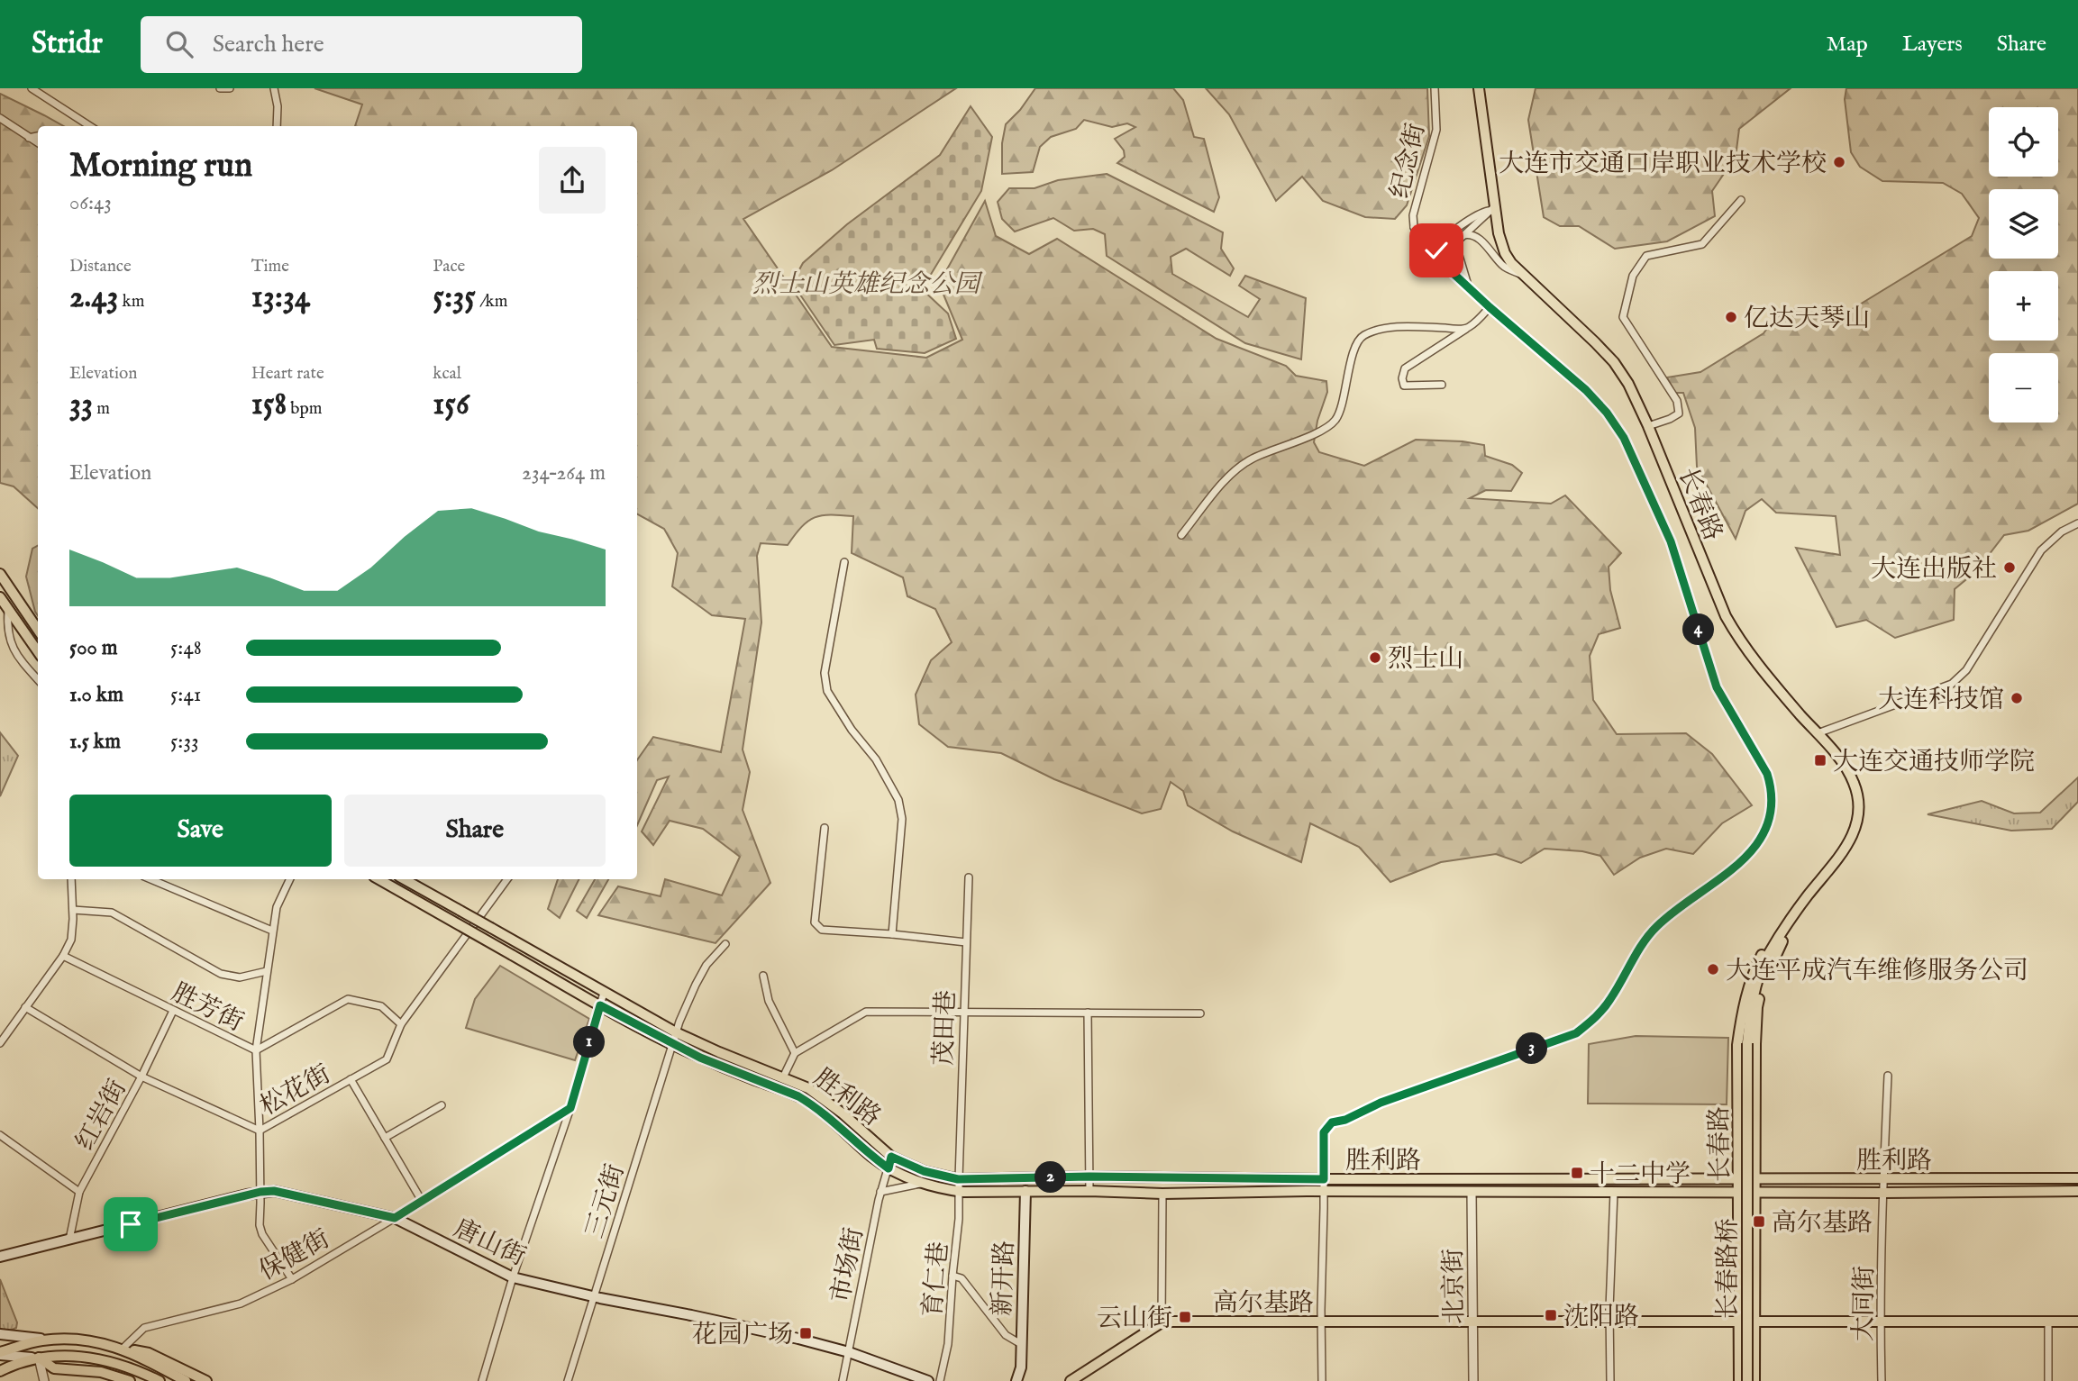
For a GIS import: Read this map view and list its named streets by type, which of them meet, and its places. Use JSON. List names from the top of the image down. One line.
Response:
{"streets":{"main road":["长春路","胜利路","唐山街","长春路桥","新开路","高尔基路"],"street":["纪念街","胜芳街","茂田巷","松花街","红岩街","三元街","保健街","市场街","育仁巷","北京街","大同街"]},"crossings":[["纪念街","胜利路"],["纪念街","高尔基路"],["长春路","胜利路"],["长春路","长春路桥"],["长春路","高尔基路"],["胜芳街","松花街"],["胜芳街","红岩街"],["茂田巷","胜利路"],["茂田巷","育仁巷"],["松花街","红岩街"],["胜利路","三元街"],["胜利路","市场街"],["胜利路","新开路"],["胜利路","育仁巷"],["胜利路","北京街"],["胜利路","大同街"],["红岩街","唐山街"],["三元街","唐山街"],["唐山街","保健街"],["唐山街","市场街"],["北京街","高尔基路"],["高尔基路","大同街"]],"parks":["烈士山英雄纪念公园"],"places":{"other":["大连市交通口岸职业技术学校","亿达天琴山","大连出版社","烈士山","大连科技馆","大连平成汽车维修服务公司"],"transit":["大连交通技师学院","十二中学","高尔基路","沈阳路","云山街","花园广场"]},"page":{"header":"Stridr","search":"Search here","nav":["Map","Layers","Share"],"map_buttons":["+","−"],"heading":["Morning run","06:43"],"stats":[["Distance","2.43 km"],["Time","13:34"],["Pace","5:35 /km"],["Elevation","33 m"],["Heart rate","158 bpm"],["kcal","156"]],"chart":["Elevation","234–264 m"],"pins":["4","1","3","2"],"list":[{"name":"500 m","note":"5:48"},{"name":"1.0 km","note":"5:41"},{"name":"1.5 km","note":"5:33"}],"buttons":["Save","Share"]}}
